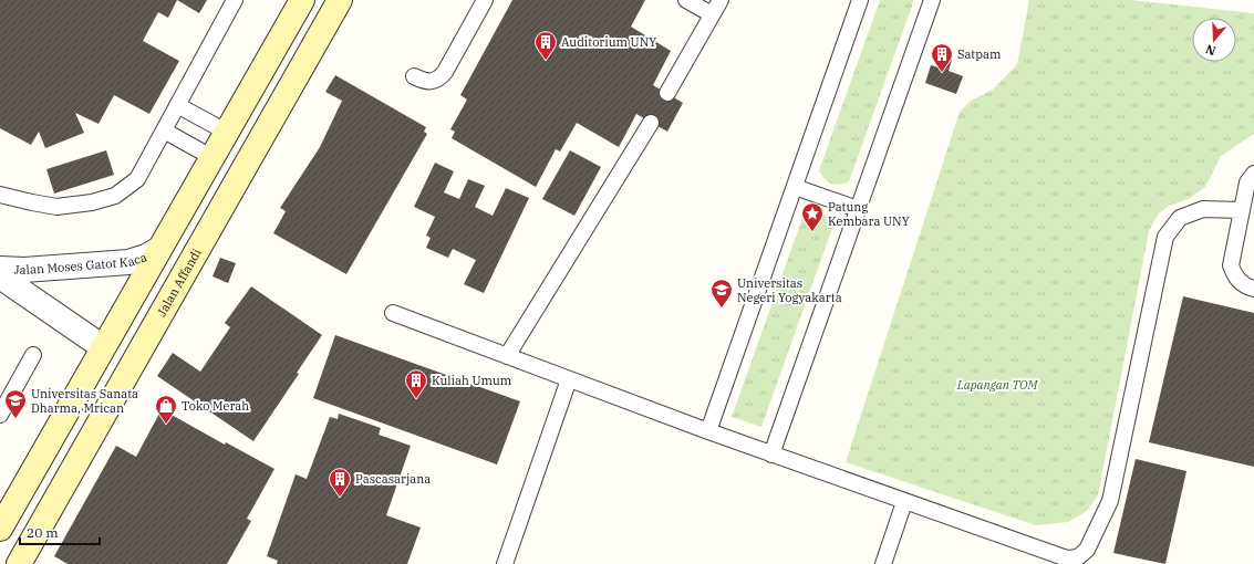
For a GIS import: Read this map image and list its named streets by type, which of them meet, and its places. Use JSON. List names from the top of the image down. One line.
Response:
{"streets":{"main road":["Jalan Affandi"],"street":["Jalan Moses Gatot Kaca"]},"parks":["Lapangan TOM"],"places":{"building":["Auditorium UNY","Satpam","Kuliah Umum","Pascasarjana"],"place":["Patung Kembara UNY"],"school or university":["Universitas Negeri Yogyakarta","Universitas Sanata Dharma, Mrican"],"shop":["Toko Merah"]},"scale_bar":"20 m","north":"bottom"}
